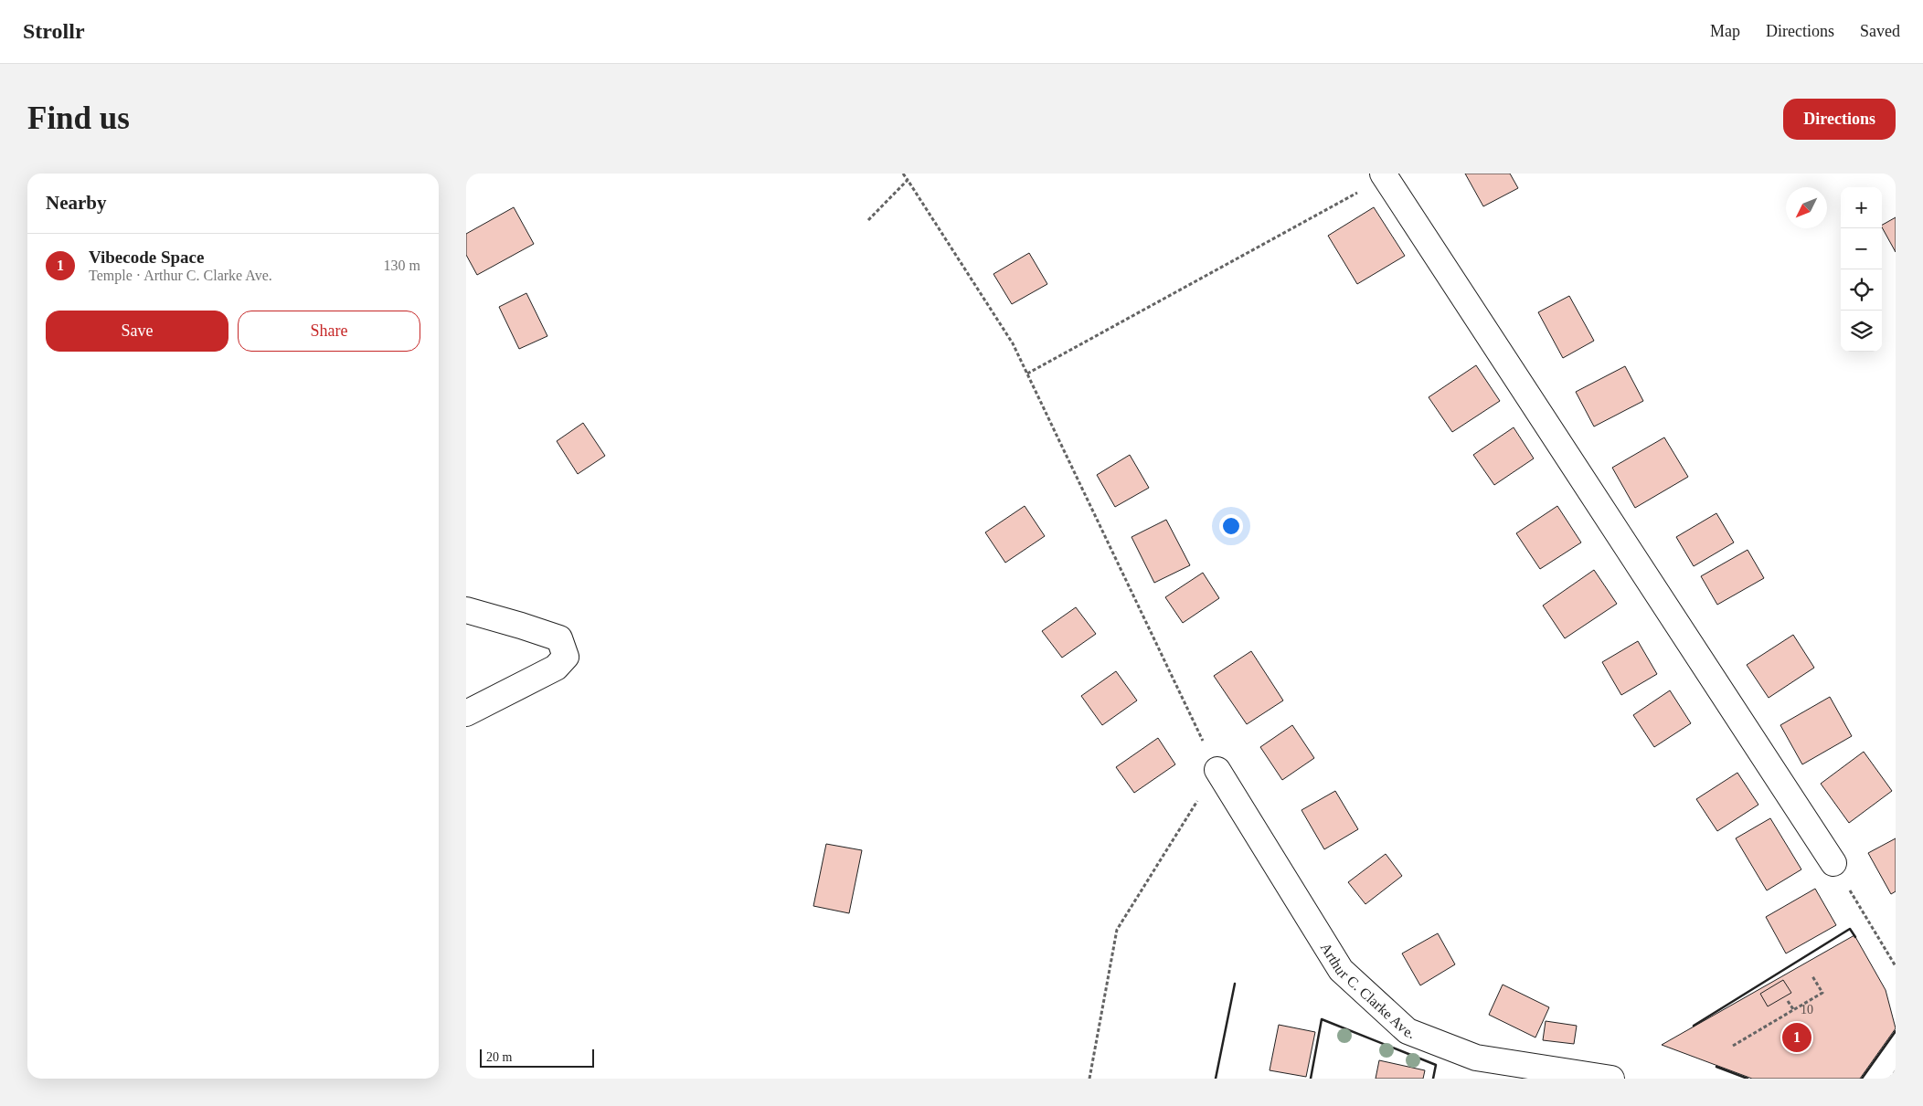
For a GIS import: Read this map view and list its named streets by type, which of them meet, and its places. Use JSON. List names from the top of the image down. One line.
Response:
{"streets":{"street":["Arthur C. Clarke Ave."]},"house_numbers":["10"],"scale_bar":"20 m","north":"bottom left","page":{"header":"Strollr","nav":["Map","Directions","Saved"],"buttons":["Directions",["Save","Share"]],"title":"Find us","heading":"Nearby","map_buttons":["+","−"],"list":[{"mark":"1","name":"Vibecode Space","note":"Temple · Arthur C. Clarke Ave.","value":"130 m"}],"pins":"1","scale":"20 m"}}
